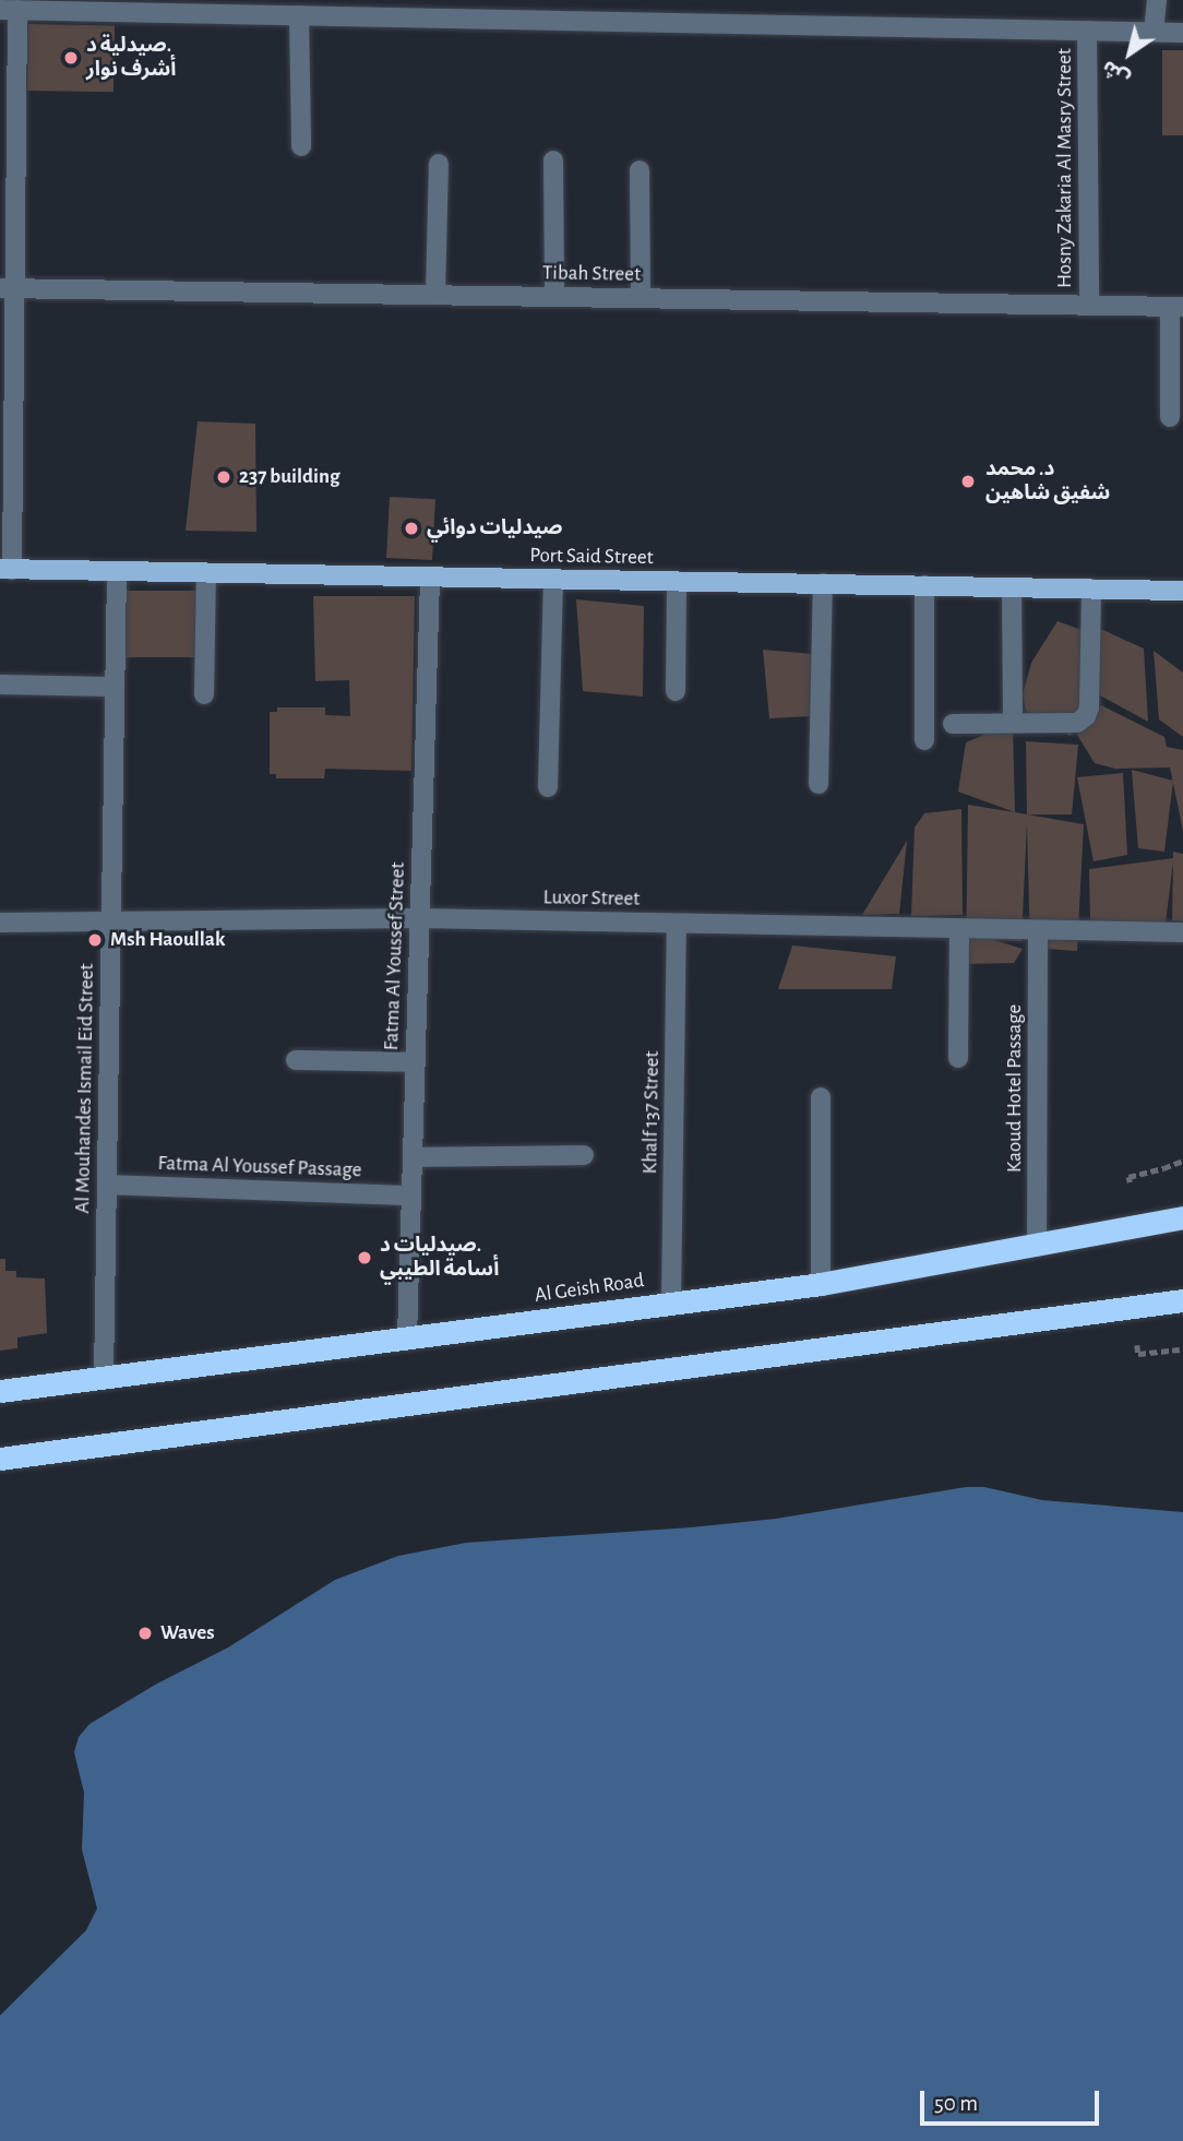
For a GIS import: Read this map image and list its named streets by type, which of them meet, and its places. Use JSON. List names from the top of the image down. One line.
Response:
{"streets":{"highway":["Al Geish Road"],"main road":["Port Said Street"],"street":["Hosny Zakaria Al Masry Street","Tibah Street","Luxor Street","Fatma Al Youssef Street","Al Mouhandes Ismail Eid Street","Kaoud Hotel Passage","Khalf 137 Street","Fatma Al Youssef Passage"]},"crossings":[["Hosny Zakaria Al Masry Street","Tibah Street"],["Port Said Street","Fatma Al Youssef Street"],["Port Said Street","Al Mouhandes Ismail Eid Street"],["Luxor Street","Fatma Al Youssef Street"],["Luxor Street","Al Mouhandes Ismail Eid Street"],["Luxor Street","Kaoud Hotel Passage"],["Luxor Street","Khalf 137 Street"],["Fatma Al Youssef Street","Fatma Al Youssef Passage"],["Fatma Al Youssef Street","Al Geish Road"],["Al Mouhandes Ismail Eid Street","Fatma Al Youssef Passage"],["Al Mouhandes Ismail Eid Street","Al Geish Road"],["Kaoud Hotel Passage","Al Geish Road"],["Khalf 137 Street","Al Geish Road"]],"places":["صيدلية د. أشرف نوار","237 building","د. محمد شفيق شاهين","صيدليات دوائي","Msh Haoullak","صيدليات د. أسامة الطيبي","Waves"],"scale_bar":"50 m","north":"bottom left"}
